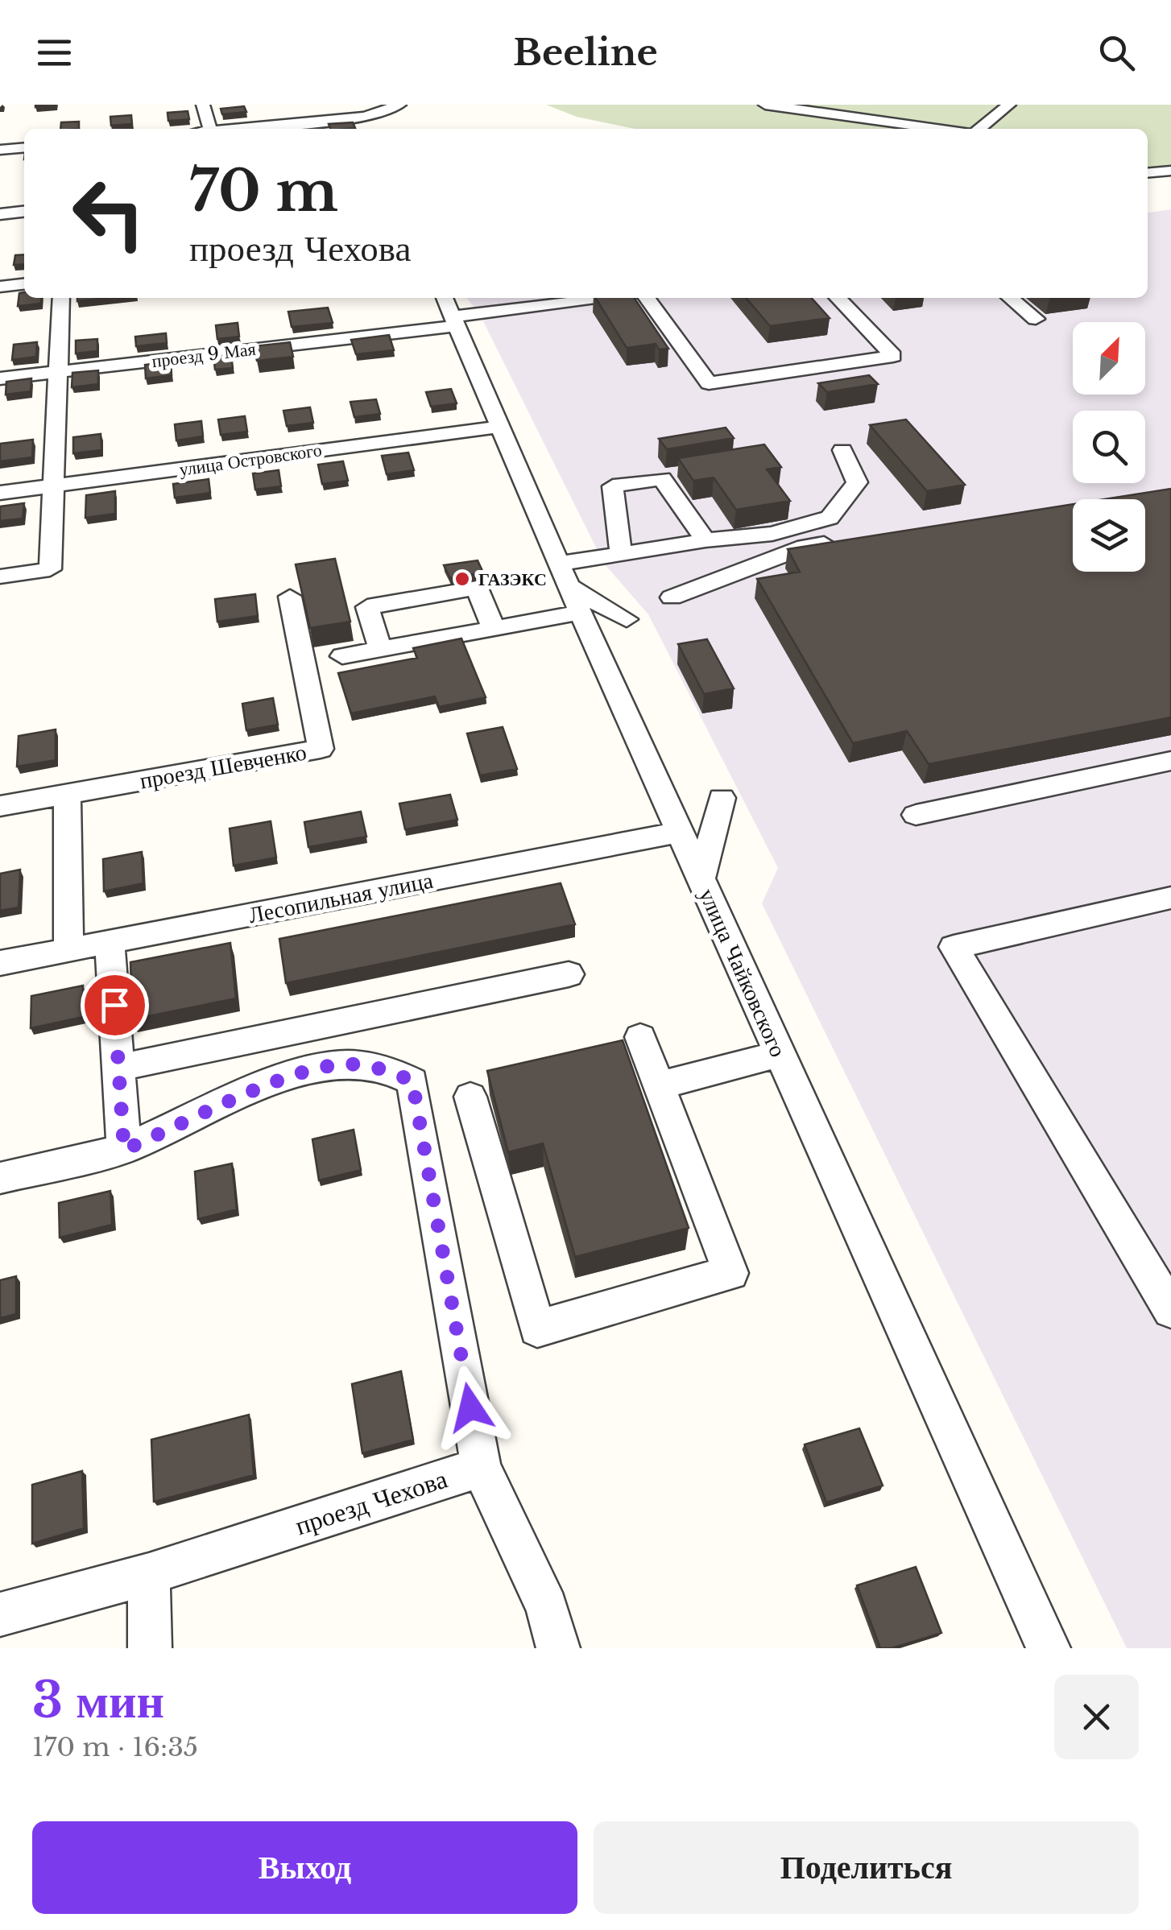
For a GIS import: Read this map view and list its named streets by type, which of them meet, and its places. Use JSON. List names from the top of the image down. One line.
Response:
{"streets":{"street":["проезд 9 Мая","улица Островского","проезд Шевченко","Лесопильная улица","улица Чайковского","проезд Чехова"]},"crossings":[["проезд 9 Мая","улица Чайковского"],["улица Островского","улица Чайковского"],["Лесопильная улица","улица Чайковского"]],"places":["ГАЗЭКС"],"north":"top right","page":{"header":"Beeline","turn":["70 m","проезд Чехова"],"heading":["3 мин","170 m · 16:35"],"buttons":["Выход","Поделиться"]}}
